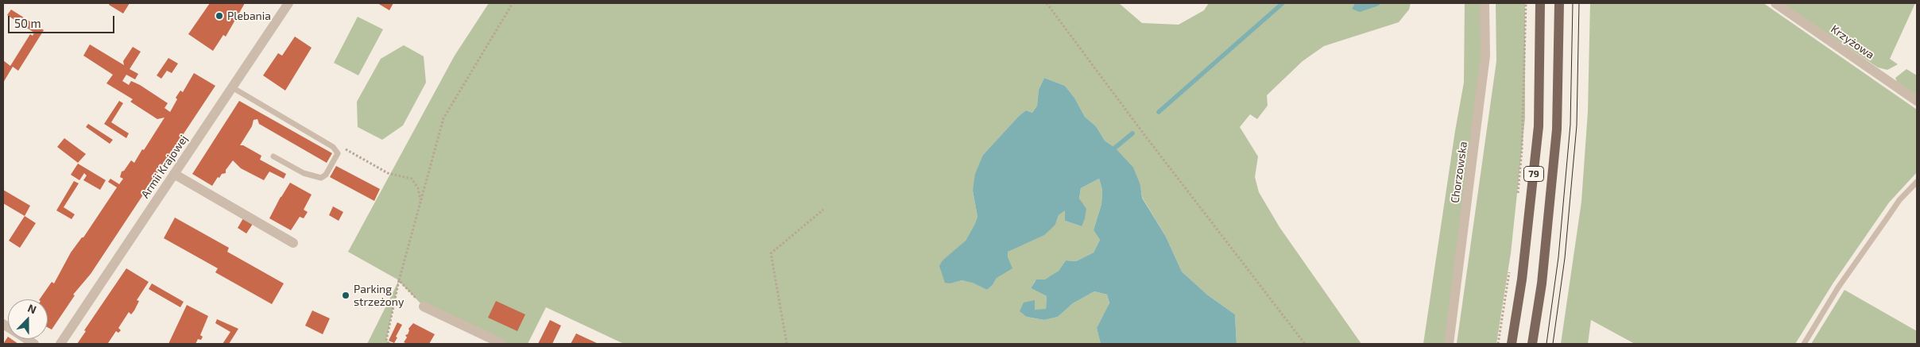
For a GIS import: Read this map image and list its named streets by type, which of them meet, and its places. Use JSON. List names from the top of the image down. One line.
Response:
{"streets":{"main road":["79"],"street":["Krzyżowa","Armii Krajowej","Chorzowska"]},"places":["Plebania","Parking strzeżony"],"scale_bar":"50 m","north":"top"}
